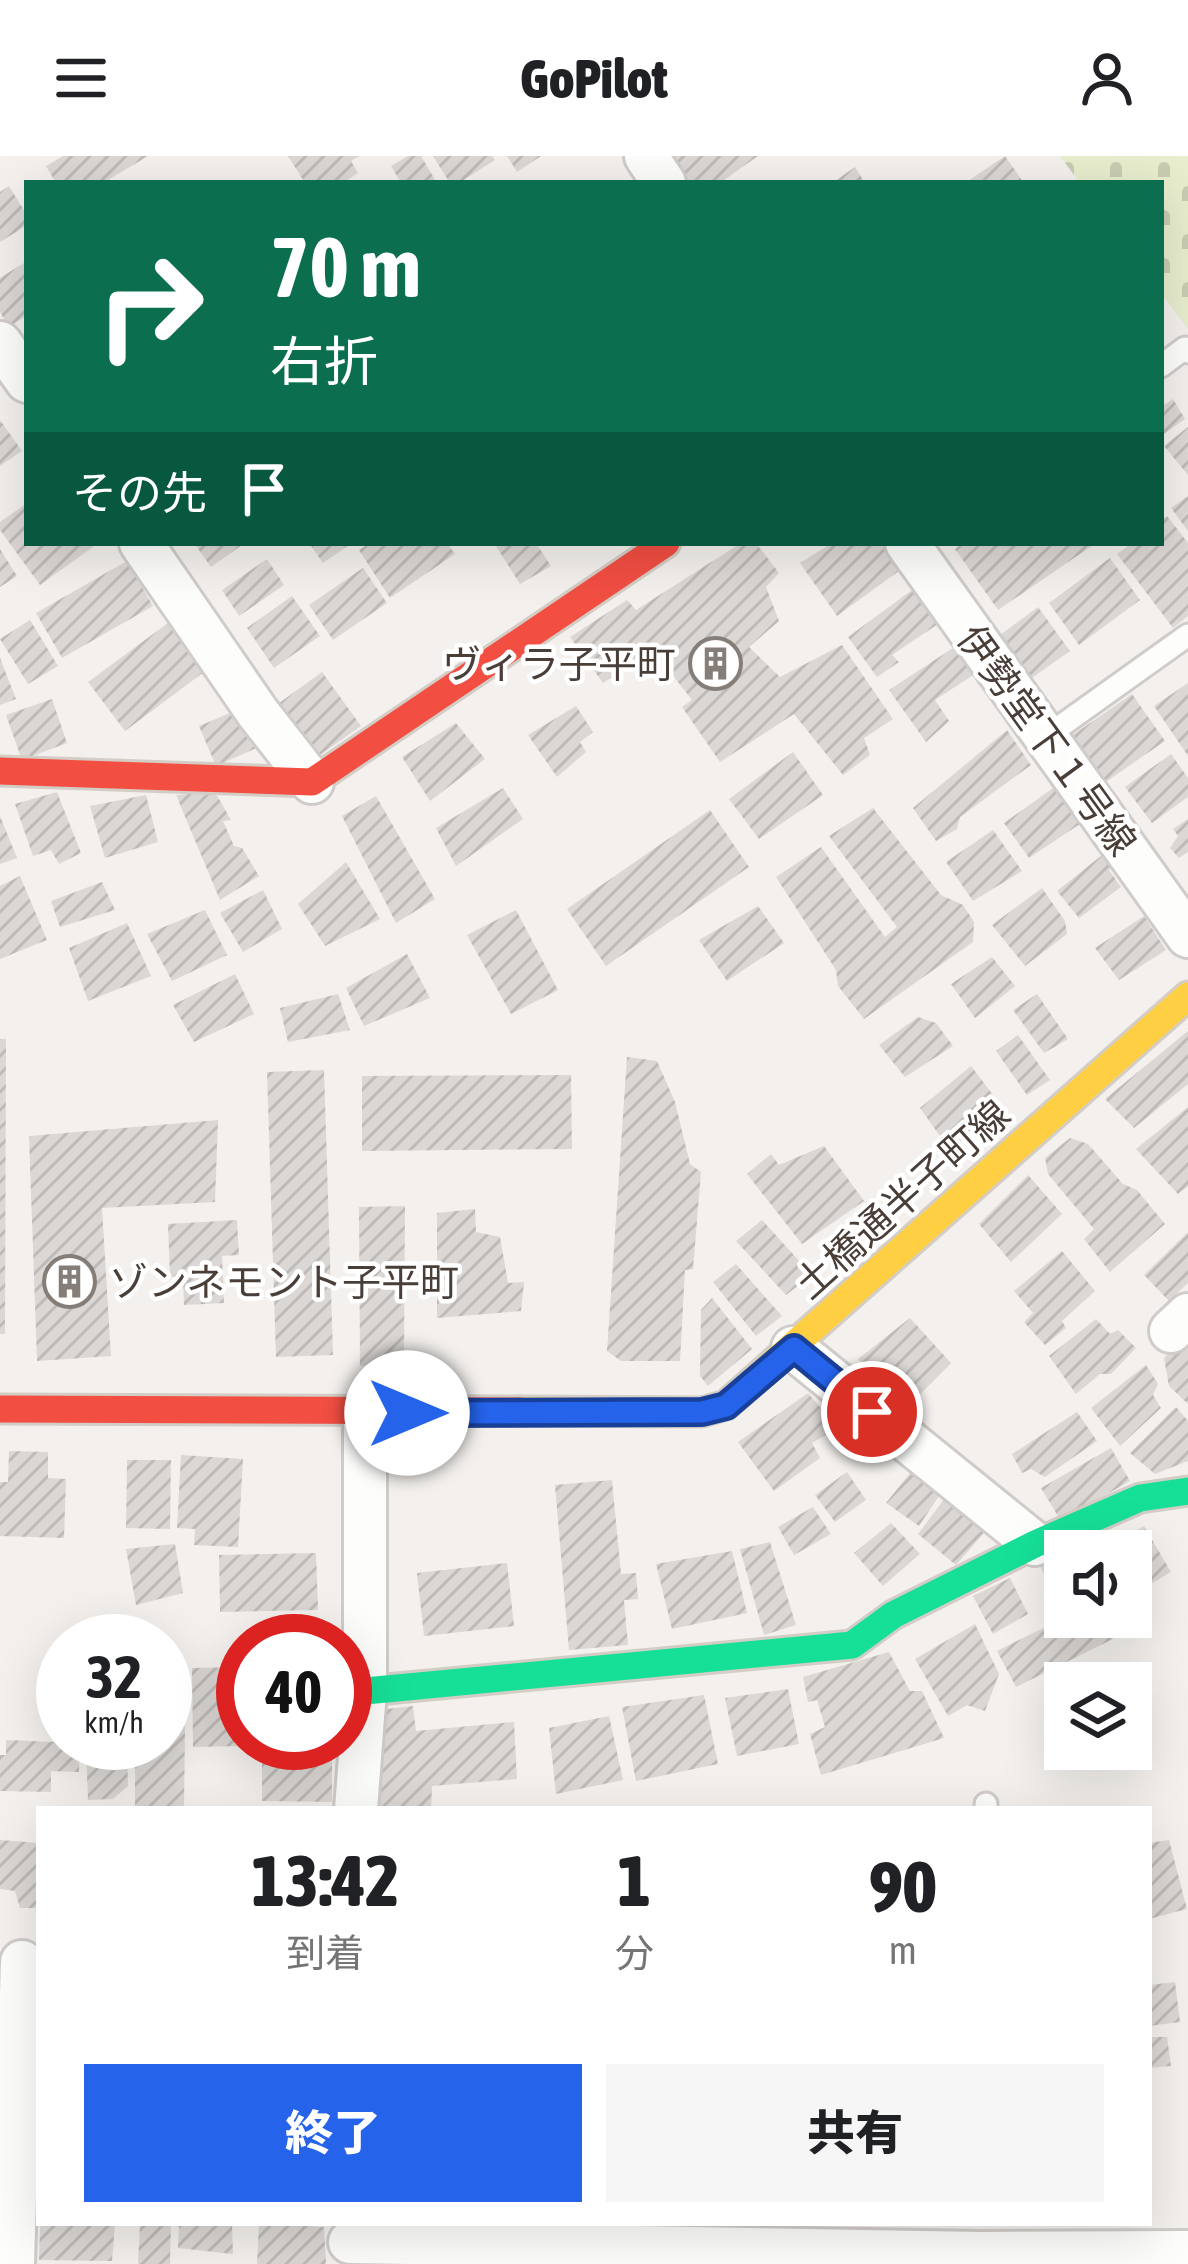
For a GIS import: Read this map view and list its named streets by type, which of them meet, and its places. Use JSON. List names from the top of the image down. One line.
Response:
{"streets":{"street":["伊勢堂下１号線","土橋通半子町線"]},"places":{"building":["ヴィラ子平町","ゾンネモント子平町"]},"page":{"header":"GoPilot","turn":["70 m","右折"],"then":"その先","speed":"32 km/h","limit":"40","eta":["13:42","到着","1","分","90","m"],"buttons":["終了","共有"]}}
